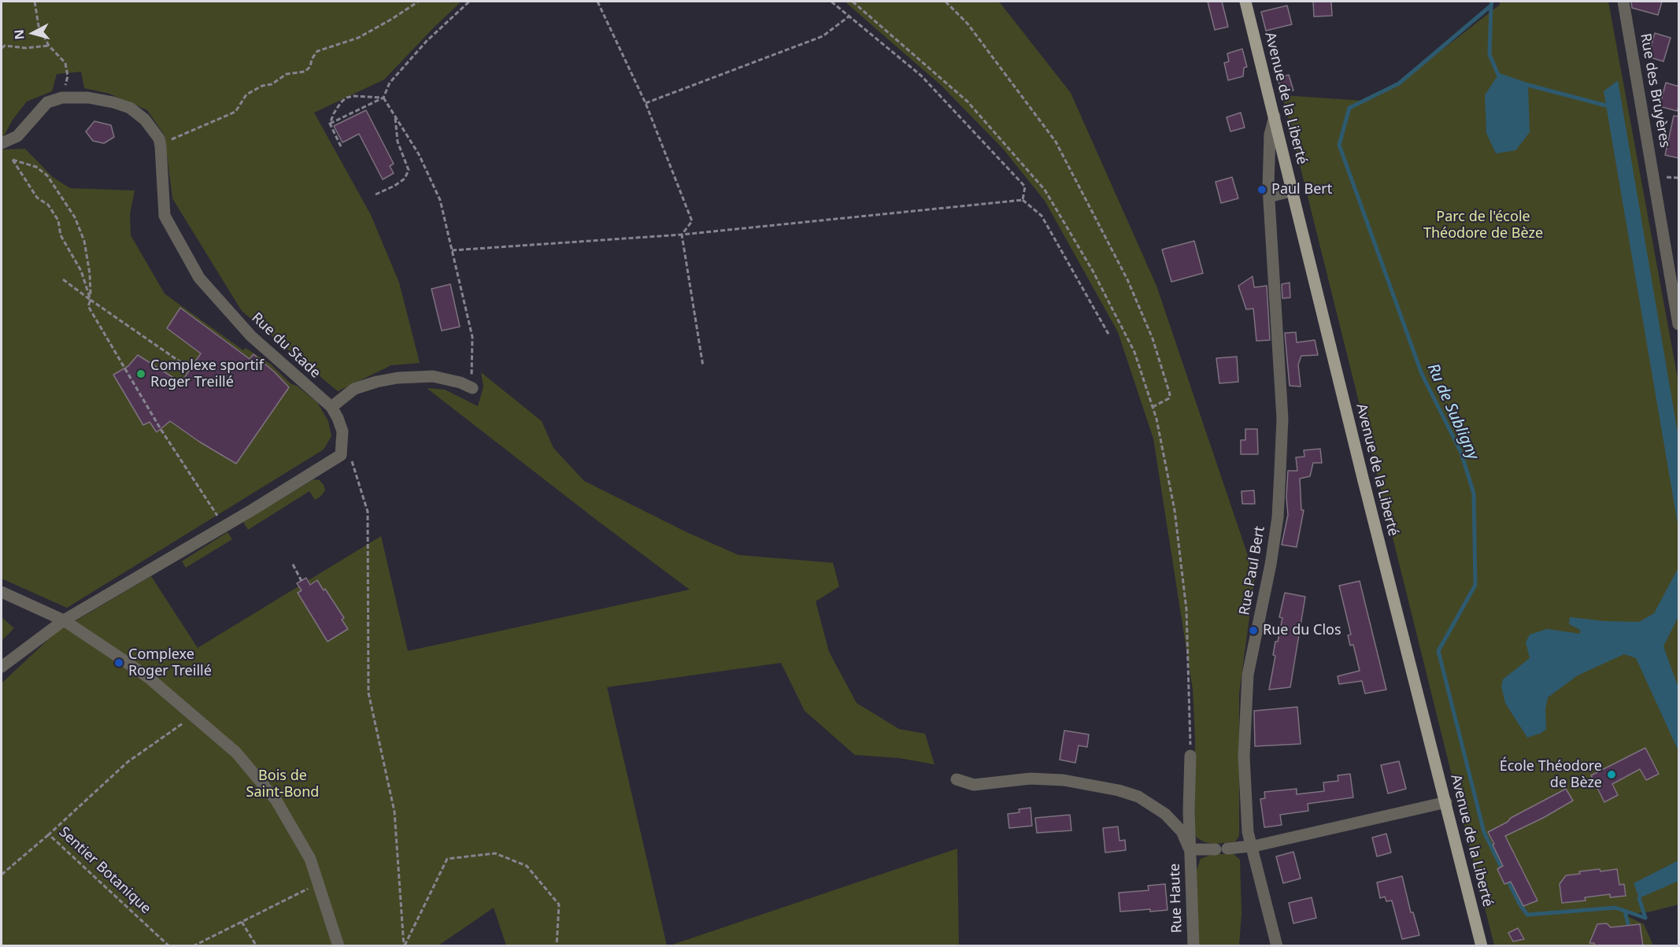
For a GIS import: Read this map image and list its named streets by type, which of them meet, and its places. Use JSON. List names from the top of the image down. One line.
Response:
{"streets":{"main road":["Avenue de la Liberté"],"street":["Rue des Bruyères","Rue du Stade","Rue Paul Bert","Rue Haute"],"path":["Sentier Botanique"]},"crossings":[["Avenue de la Liberté","Rue Paul Bert"]],"water":["Ru de Subligny"],"parks":["Parc de l'école Théodore de Bèze","Bois de Saint-Bond"],"places":["Paul Bert","Complexe sportif Roger Treillé","Rue du Clos","Complexe Roger Treillé","École Théodore de Bèze"],"north":"left"}
